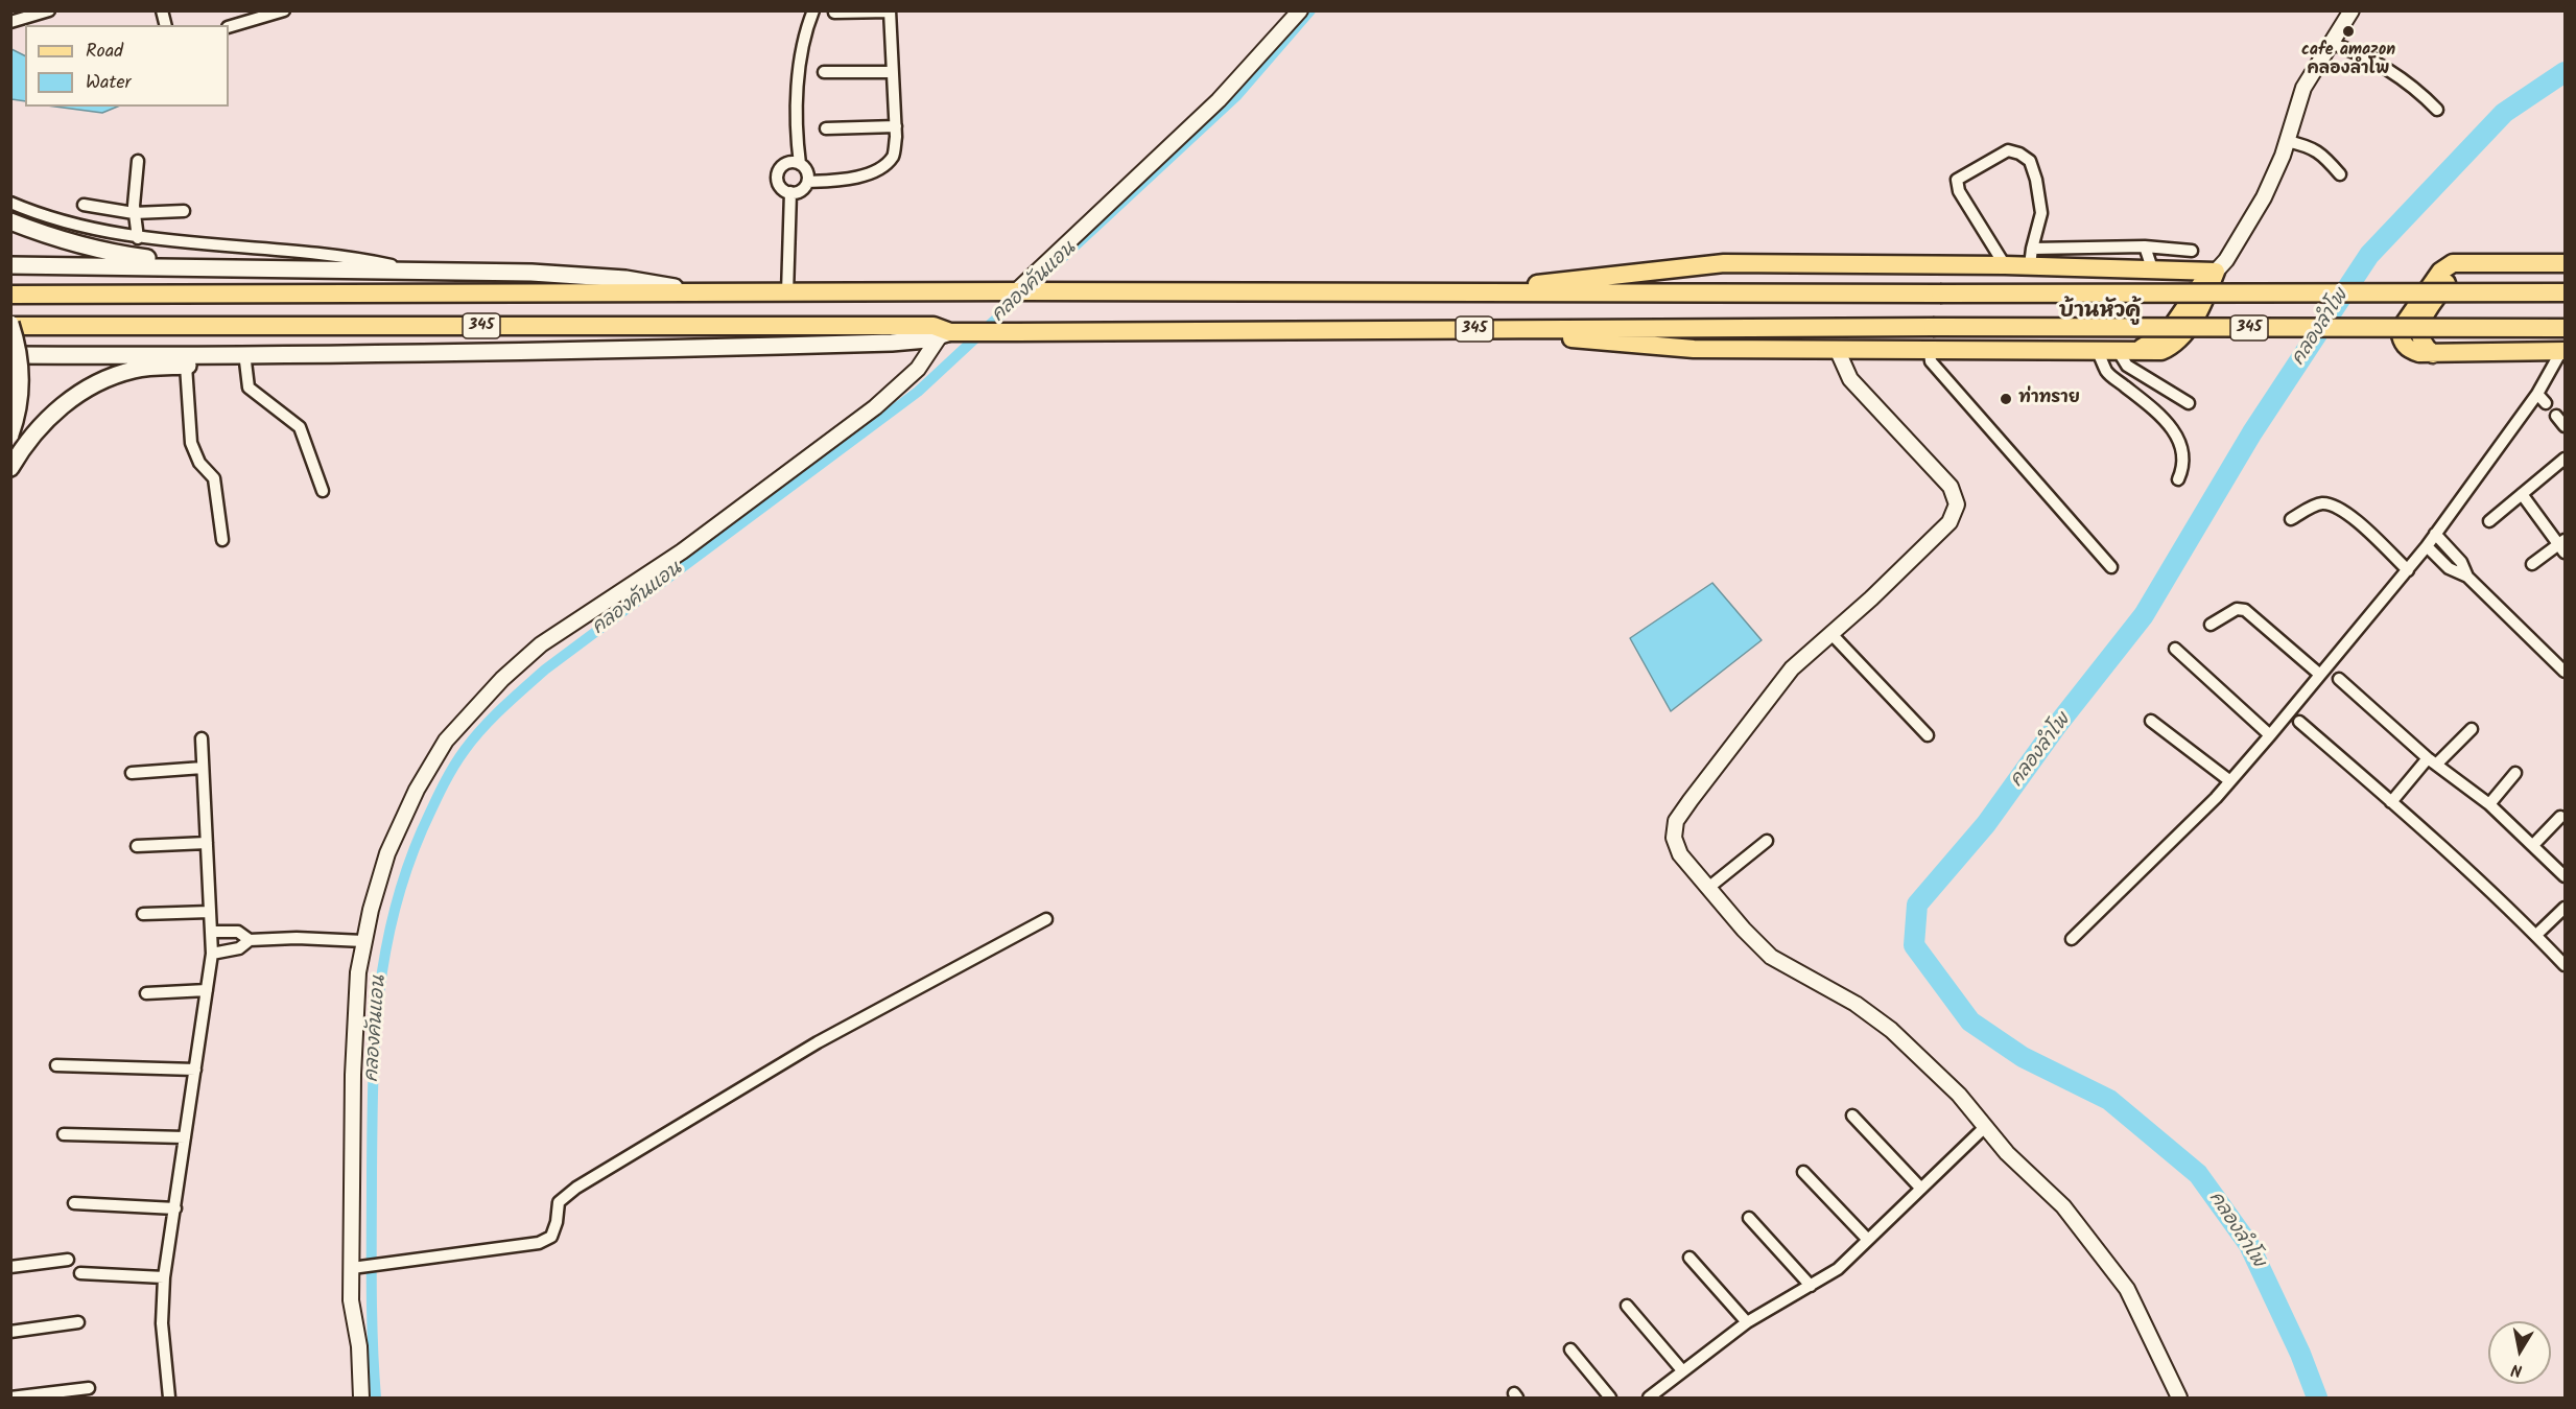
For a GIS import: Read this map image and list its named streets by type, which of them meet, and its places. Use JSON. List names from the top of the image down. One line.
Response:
{"streets":{"main road":["345"]},"districts":["บ้านหัวคู้"],"water":["คลองคันแอน","คลองลำโพ"],"places":["cafe amazon คลองลำโพ","ท่าทราย"],"legend":["Road","Water"],"north":"bottom"}
